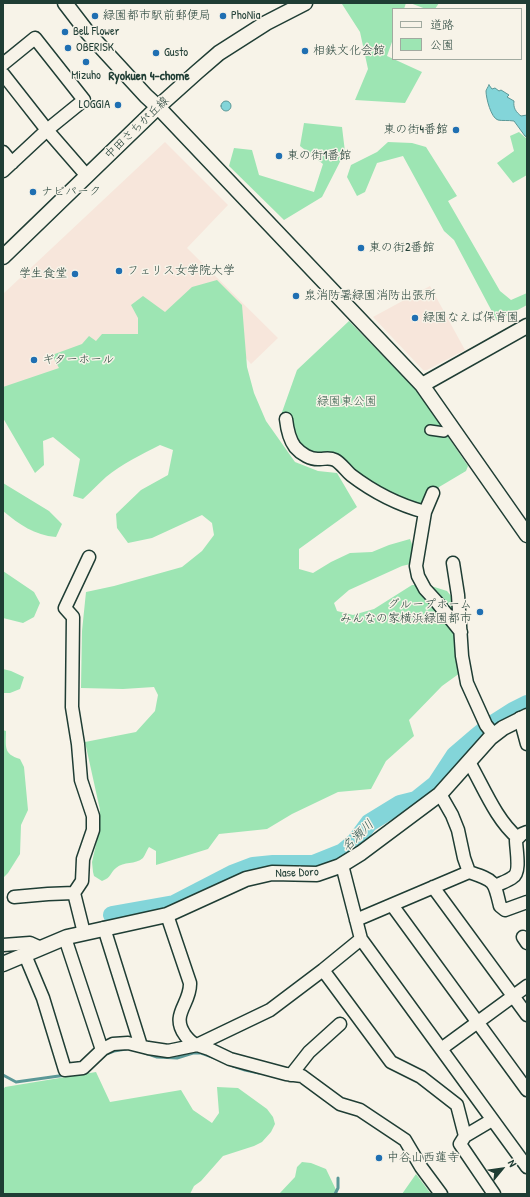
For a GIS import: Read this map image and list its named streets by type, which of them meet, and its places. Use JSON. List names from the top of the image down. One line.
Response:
{"streets":{"street":["中田さちが丘線","Nase Doro"]},"districts":["Ryokuen 4-chome"],"water":["名瀬川"],"parks":["緑園東公園"],"places":["緑園都市駅前郵便局","PhoNia","Bell Flower","OBERISK","相鉄文化会館","Gusto","Mizuho","LOGGIA","東の街4番館","東の街1番館","ナビパーク","東の街2番館","フェリス女学院大学","学生食堂","泉消防署緑園消防出張所","緑園なえば保育園","ギターホール","グループホーム みんなの家横浜緑園都市","中谷山西蓮寺"],"legend":["道路","公園"],"north":"top right"}
